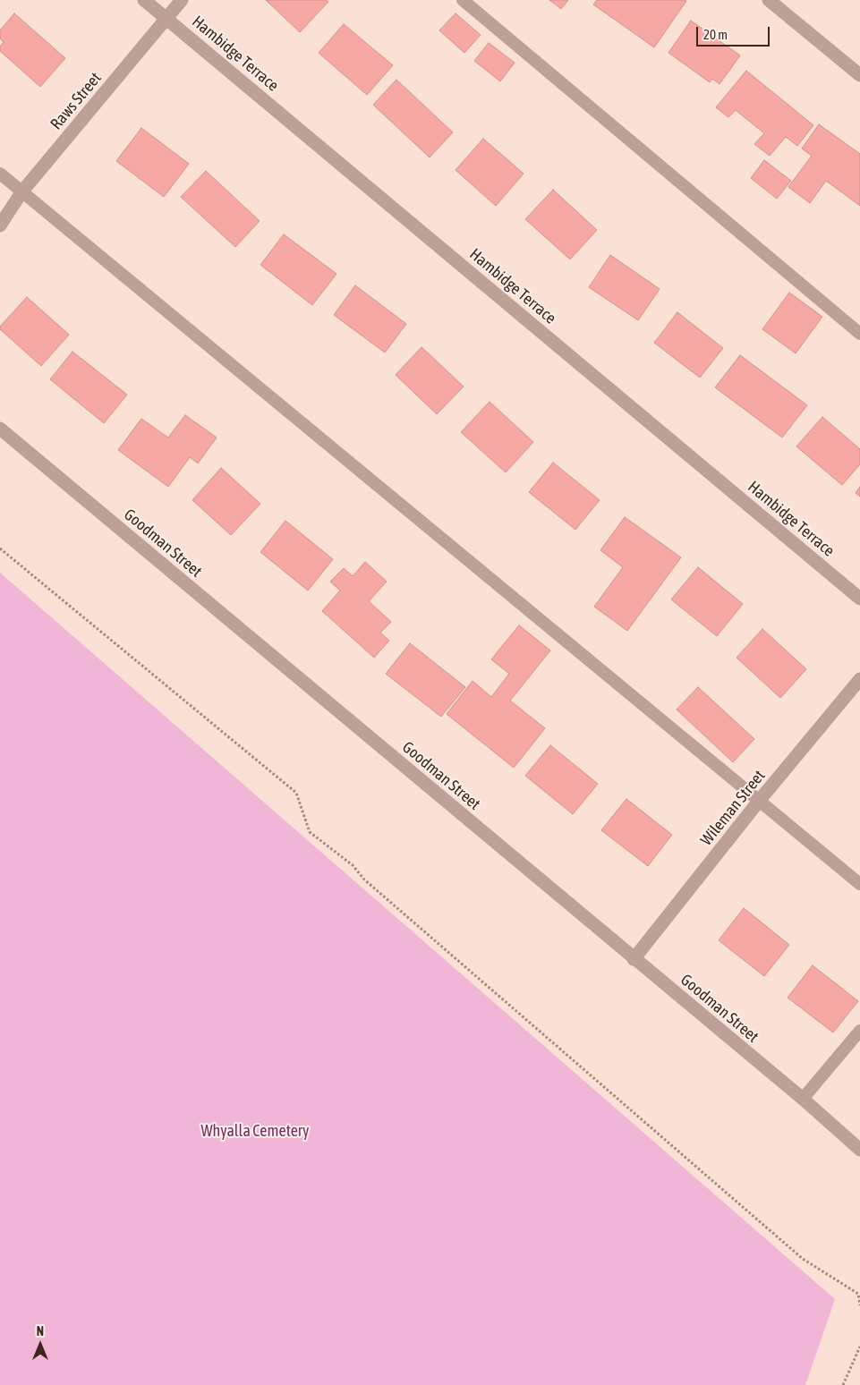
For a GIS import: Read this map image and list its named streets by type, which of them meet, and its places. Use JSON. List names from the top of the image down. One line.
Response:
{"streets":{"street":["Hambidge Terrace","Raws Street","Goodman Street","Wileman Street"]},"crossings":[["Hambidge Terrace","Raws Street"],["Goodman Street","Wileman Street"]],"parks":["Whyalla Cemetery"],"scale_bar":"20 m","north":"top"}
